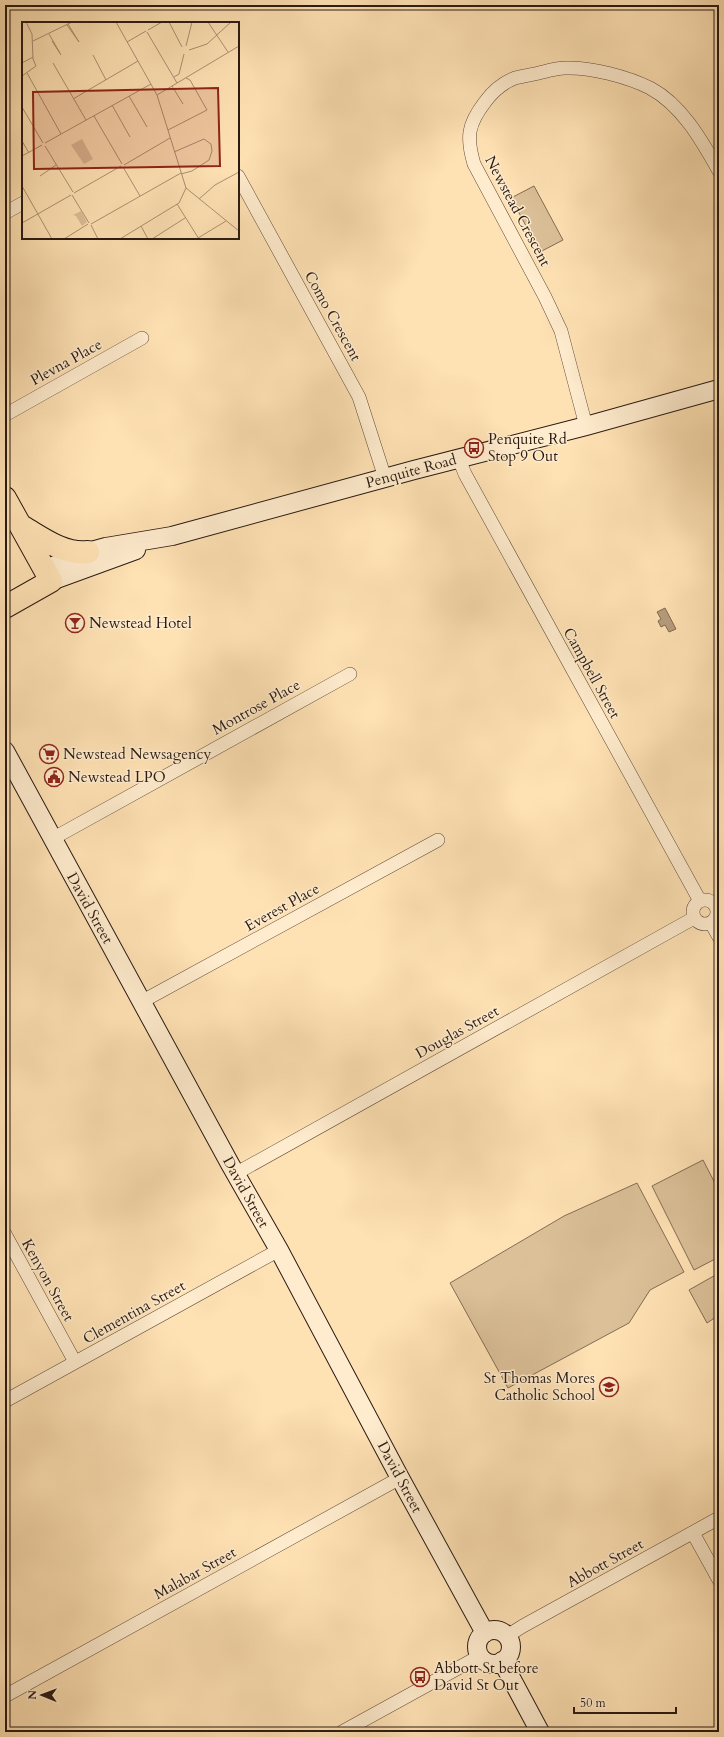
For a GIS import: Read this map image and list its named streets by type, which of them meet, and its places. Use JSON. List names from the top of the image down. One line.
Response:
{"streets":{"street":["Newstead Crescent","Como Crescent","Plevna Place","Penquite Road","Campbell Street","Montrose Place","Everest Place","David Street","Douglas Street","Kenyon Street","Clementina Street","Abbott Street","Malabar Street"]},"crossings":[["Newstead Crescent","Penquite Road"],["Como Crescent","Penquite Road"],["Penquite Road","Campbell Street"],["Campbell Street","Douglas Street"],["Montrose Place","David Street"],["Everest Place","David Street"],["David Street","Douglas Street"],["David Street","Clementina Street"],["David Street","Abbott Street"],["David Street","Malabar Street"],["Kenyon Street","Clementina Street"]],"places":{"bus stop":["Penquite Rd Stop 9 Out","Abbott St before David St Out"],"bar":["Newstead Hotel"],"supermarket":["Newstead Newsagency"],"public building":["Newstead LPO"],"school or university":["St Thomas Mores Catholic School"]},"scale_bar":"50 m","north":"left"}
